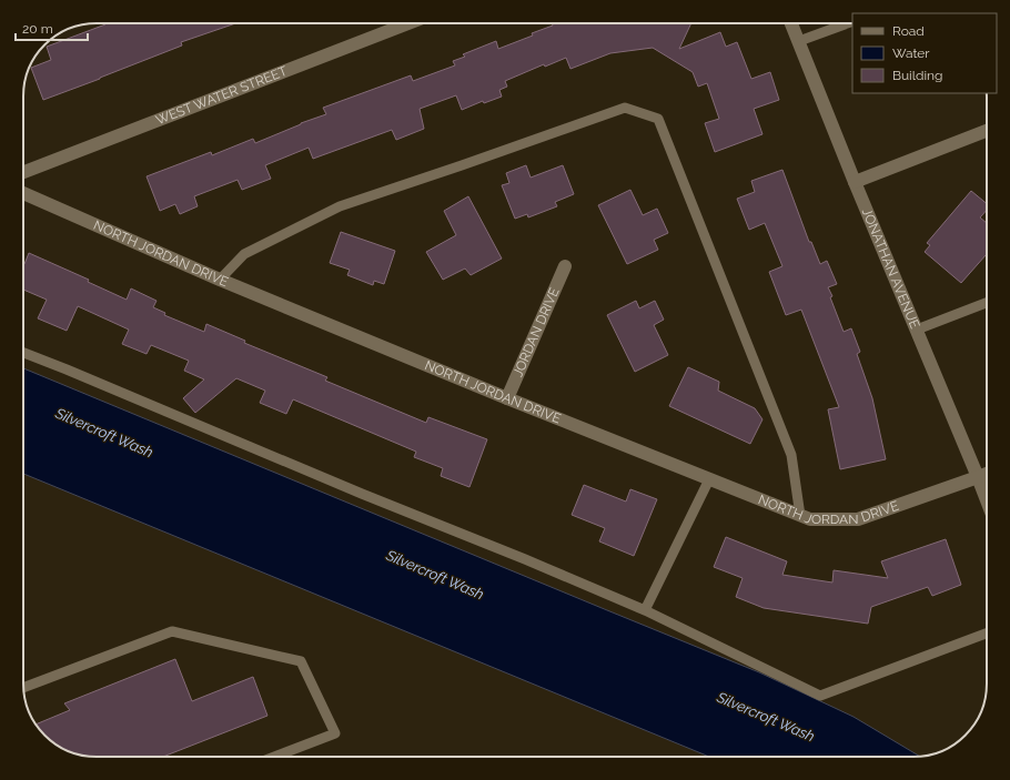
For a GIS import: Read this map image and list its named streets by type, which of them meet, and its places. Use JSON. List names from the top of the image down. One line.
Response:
{"streets":{"street":["WEST WATER STREET","NORTH JORDAN DRIVE","JONATHAN AVENUE","JORDAN DRIVE"]},"crossings":[["NORTH JORDAN DRIVE","JONATHAN AVENUE"],["NORTH JORDAN DRIVE","JORDAN DRIVE"]],"water":["Silvercroft Wash"],"legend":["Road","Water","Building"],"scale_bar":"20 m"}
